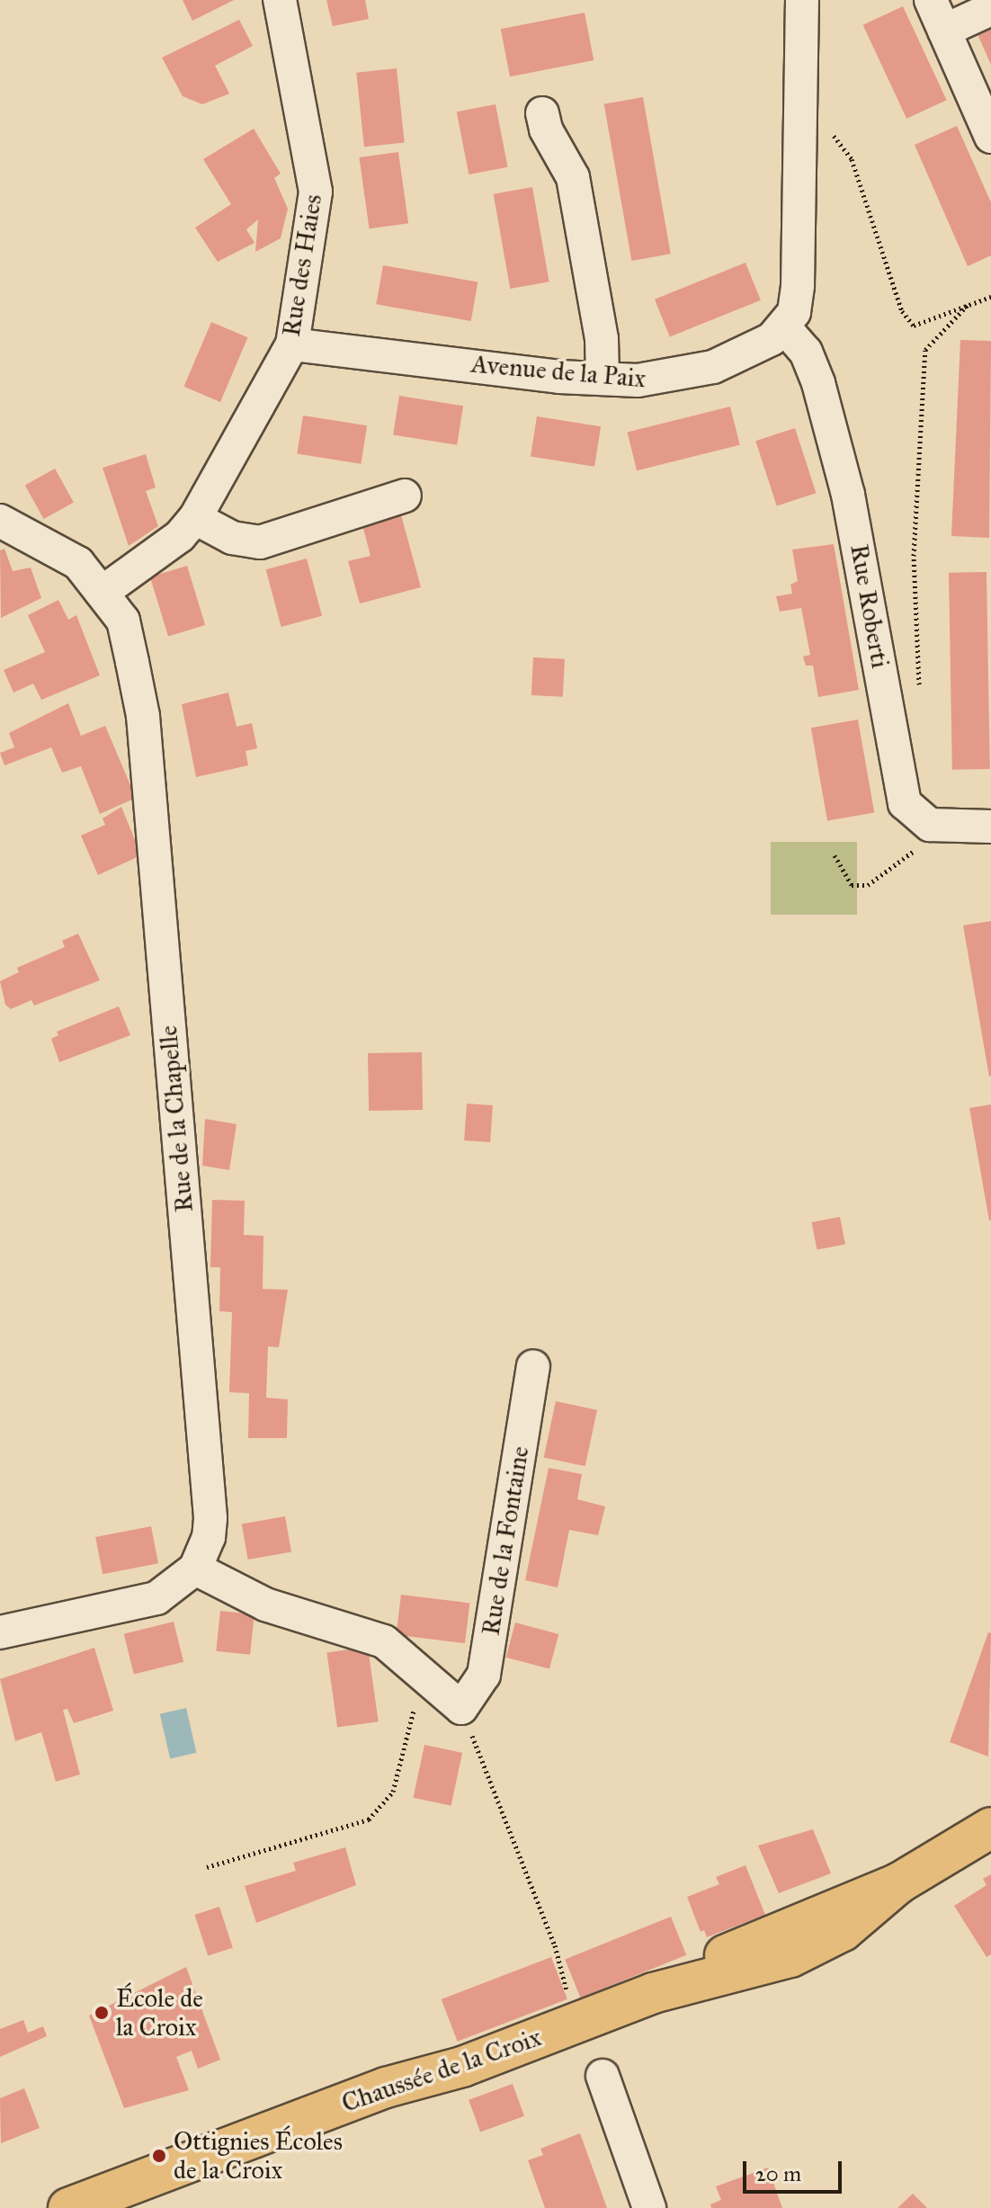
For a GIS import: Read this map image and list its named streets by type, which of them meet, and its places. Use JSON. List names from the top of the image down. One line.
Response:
{"streets":{"main road":["Chaussée de la Croix"],"street":["Rue des Haies","Avenue de la Paix","Rue Roberti","Rue de la Chapelle","Rue de la Fontaine"]},"crossings":[["Rue des Haies","Avenue de la Paix"],["Rue des Haies","Rue de la Chapelle"],["Avenue de la Paix","Rue Roberti"]],"places":["École de la Croix","Ottignies Écoles de la Croix"],"scale_bar":"20 m"}
